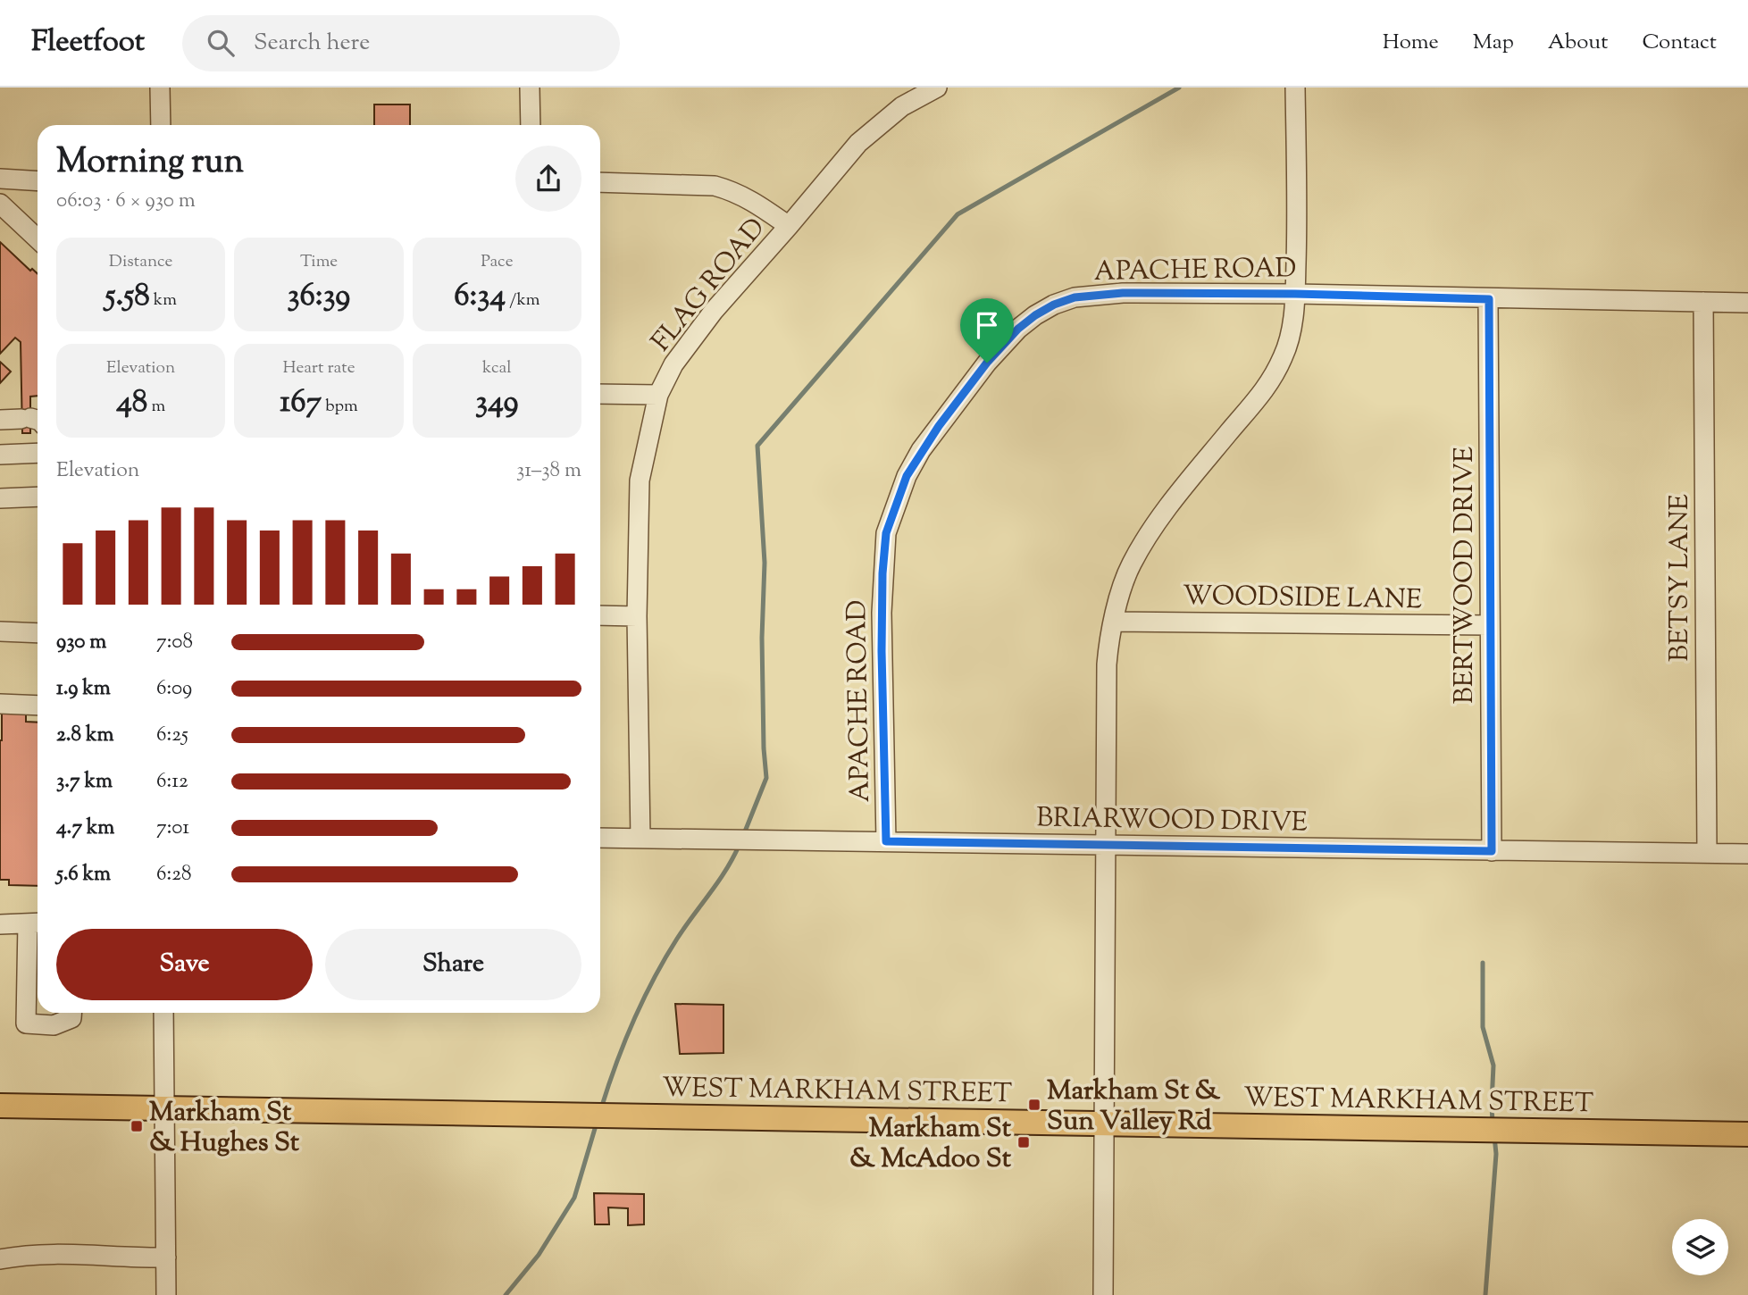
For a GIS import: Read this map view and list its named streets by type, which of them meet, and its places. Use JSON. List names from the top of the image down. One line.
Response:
{"streets":{"main road":["WEST MARKHAM STREET"],"street":["APACHE ROAD","FLAG ROAD","BERTWOOD DRIVE","BETSY LANE","WOODSIDE LANE","BRIARWOOD DRIVE"]},"crossings":[["APACHE ROAD","BERTWOOD DRIVE"],["APACHE ROAD","BETSY LANE"],["APACHE ROAD","BRIARWOOD DRIVE"],["FLAG ROAD","BRIARWOOD DRIVE"],["BERTWOOD DRIVE","WOODSIDE LANE"],["BERTWOOD DRIVE","BRIARWOOD DRIVE"],["BETSY LANE","BRIARWOOD DRIVE"]],"places":{"transit":["Markham St & Sun Valley Rd","Markham St & Hughes St","Markham St & McAdoo St"]},"page":{"header":"Fleetfoot","search":"Search here","nav":["Home","Map","About","Contact"],"heading":["Morning run","06:03 · 6 × 930 m"],"stats":[["Distance","5.58 km"],["Time","36:39"],["Pace","6:34 /km"],["Elevation","48 m"],["Heart rate","167 bpm"],["kcal","349"]],"chart":["Elevation","31–38 m"],"list":[{"name":"930 m","note":"7:08"},{"name":"1.9 km","note":"6:09"},{"name":"2.8 km","note":"6:25"},{"name":"3.7 km","note":"6:12"},{"name":"4.7 km","note":"7:01"},{"name":"5.6 km","note":"6:28"}],"buttons":["Save","Share"]}}
